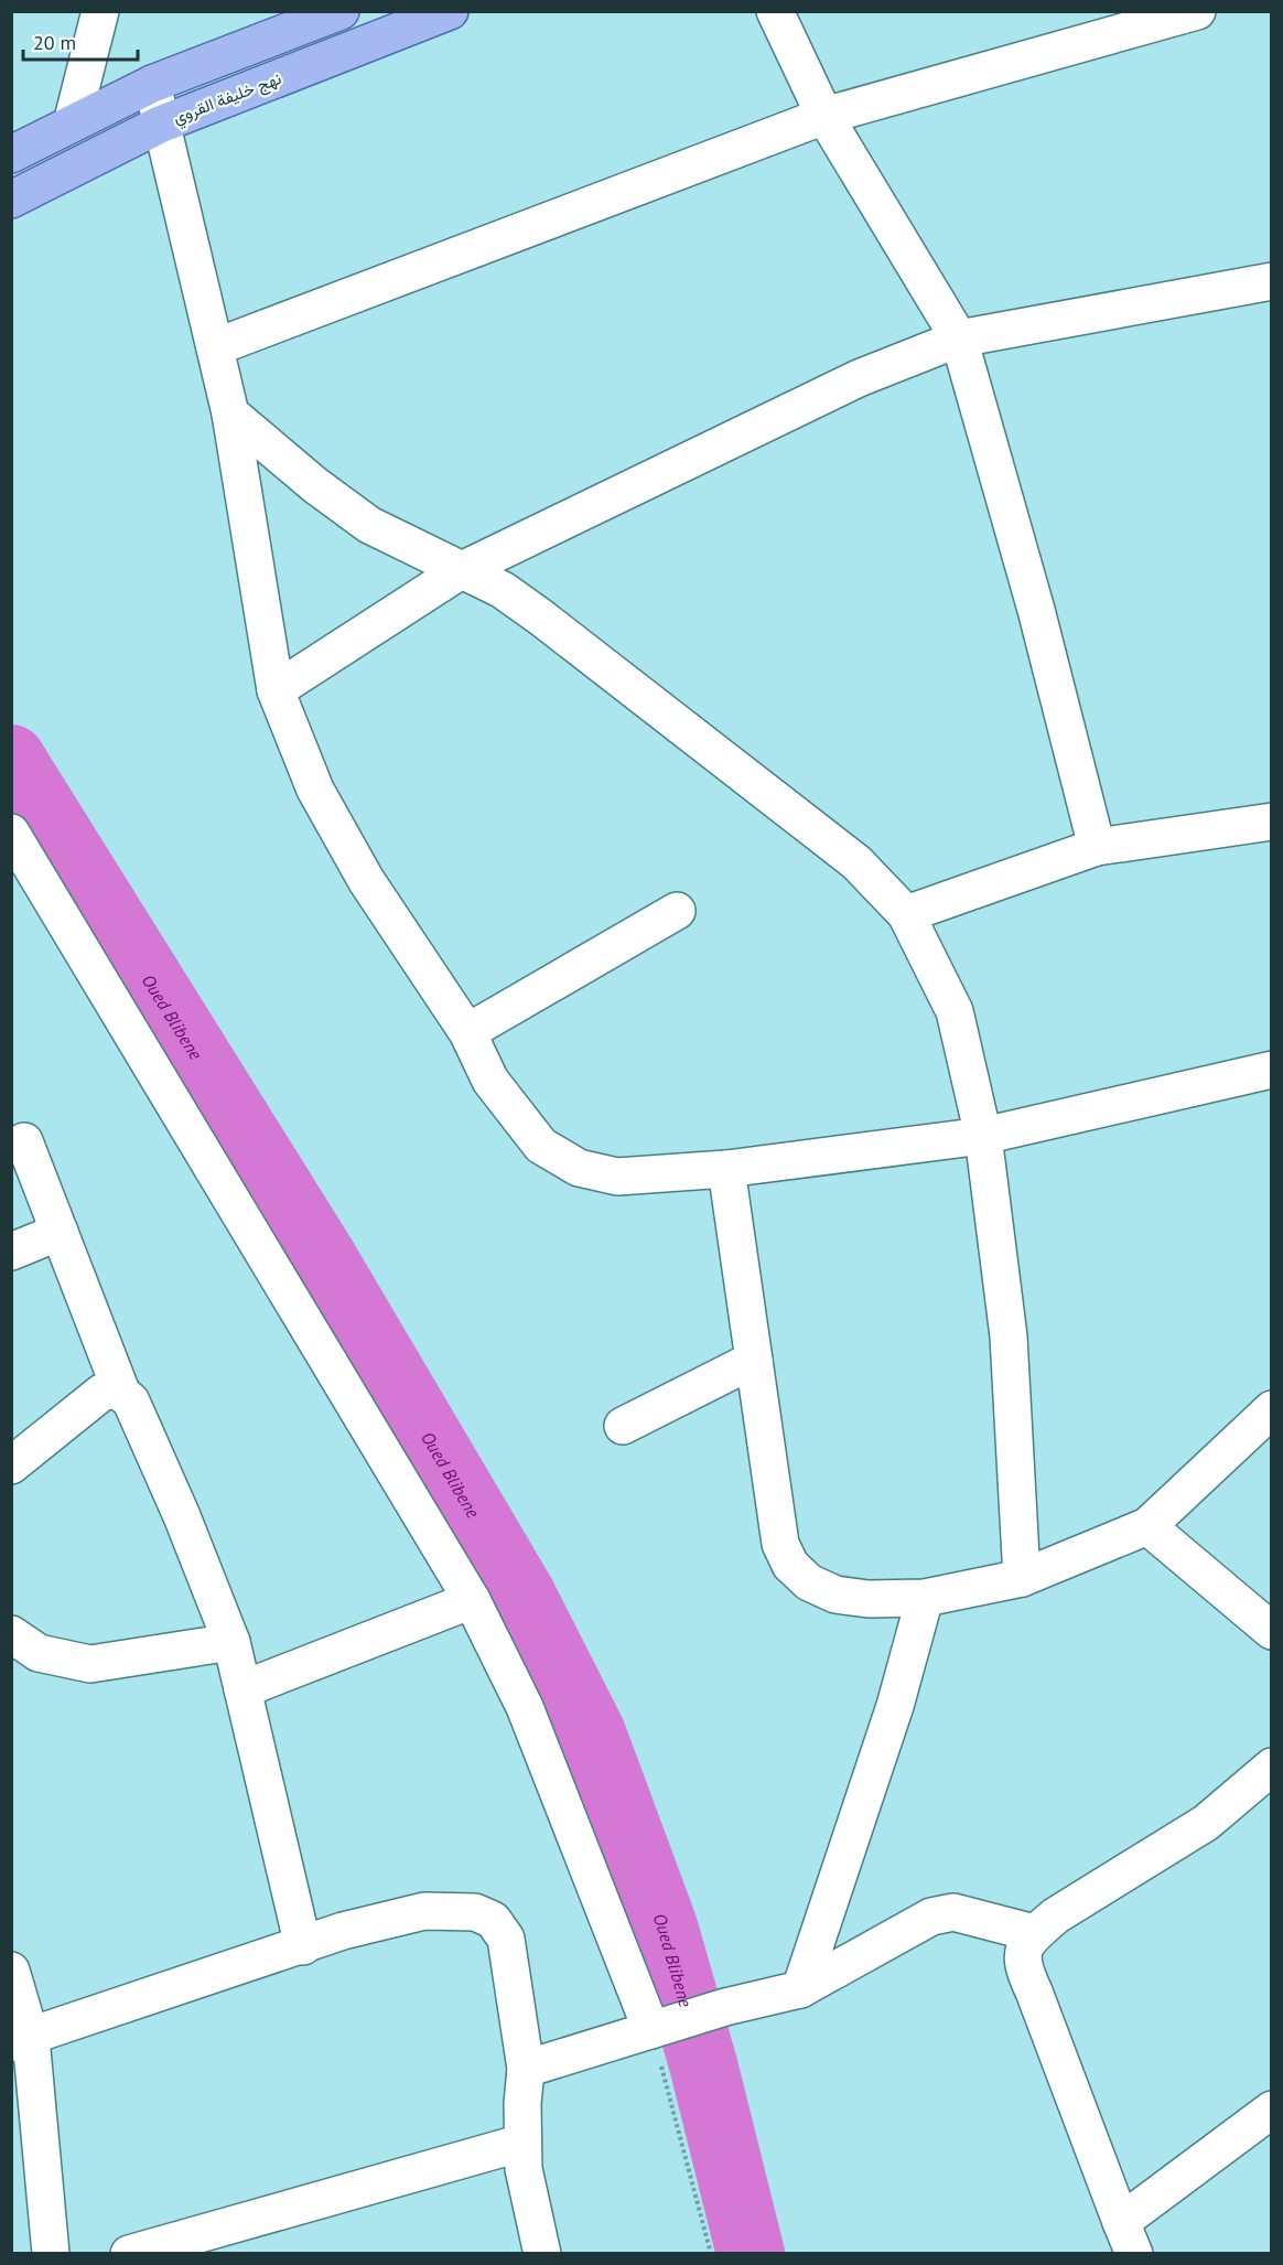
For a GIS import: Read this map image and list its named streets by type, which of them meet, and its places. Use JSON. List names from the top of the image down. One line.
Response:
{"streets":{"main road":["نهج خليفة القروي"]},"water":["Oued Blibene"],"scale_bar":"20 m"}
